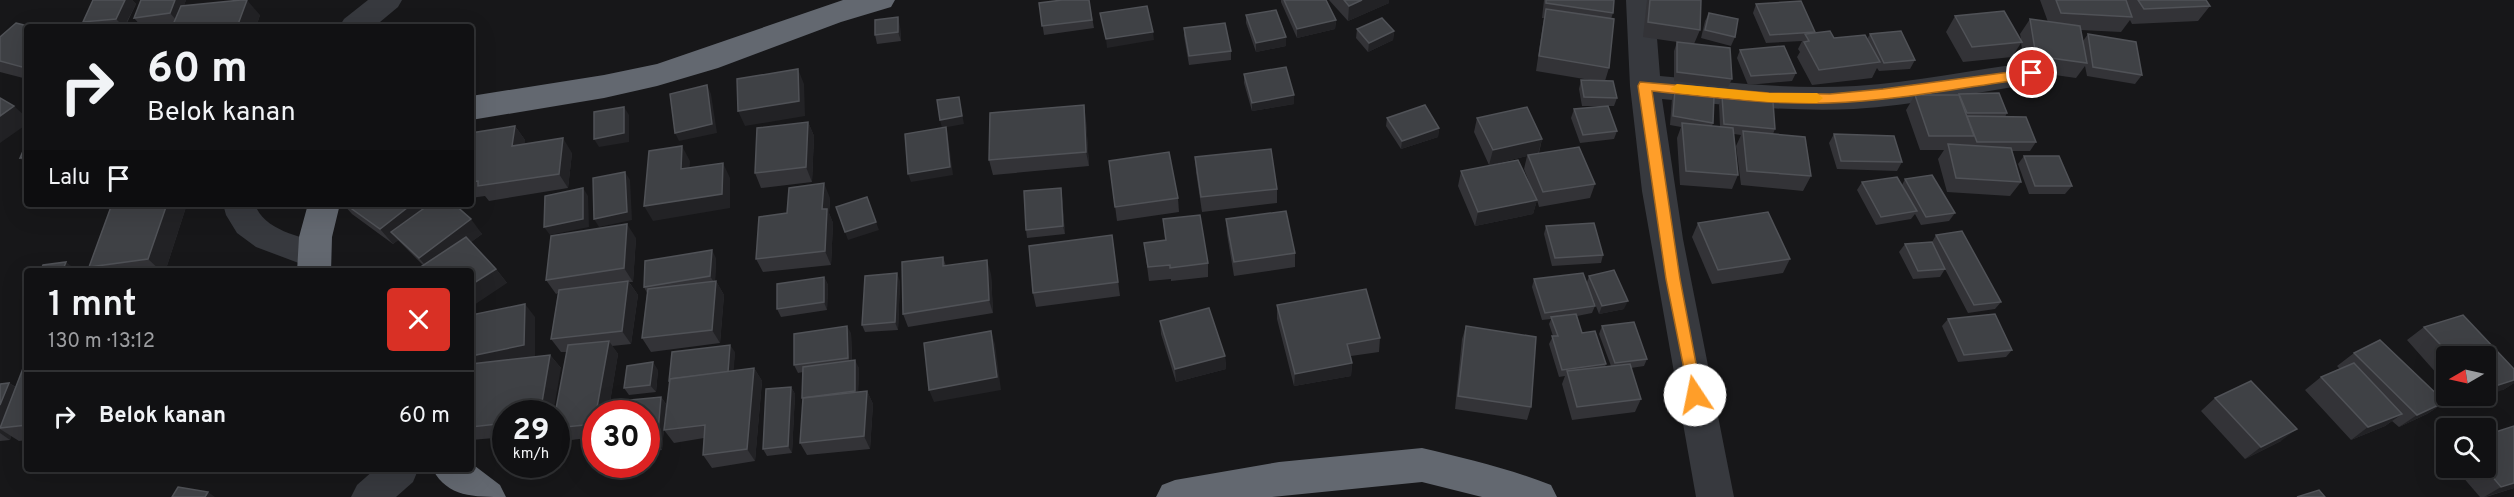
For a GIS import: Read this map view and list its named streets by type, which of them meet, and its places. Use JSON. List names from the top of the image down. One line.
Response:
{"north":"left","page":{"turn":["60 m","Belok kanan"],"then":"Lalu","heading":["1 mnt","130 m · 13:12"],"list":[{"name":"Belok kanan","value":"60 m"}],"speed":"29 km/h","limit":"30"}}
